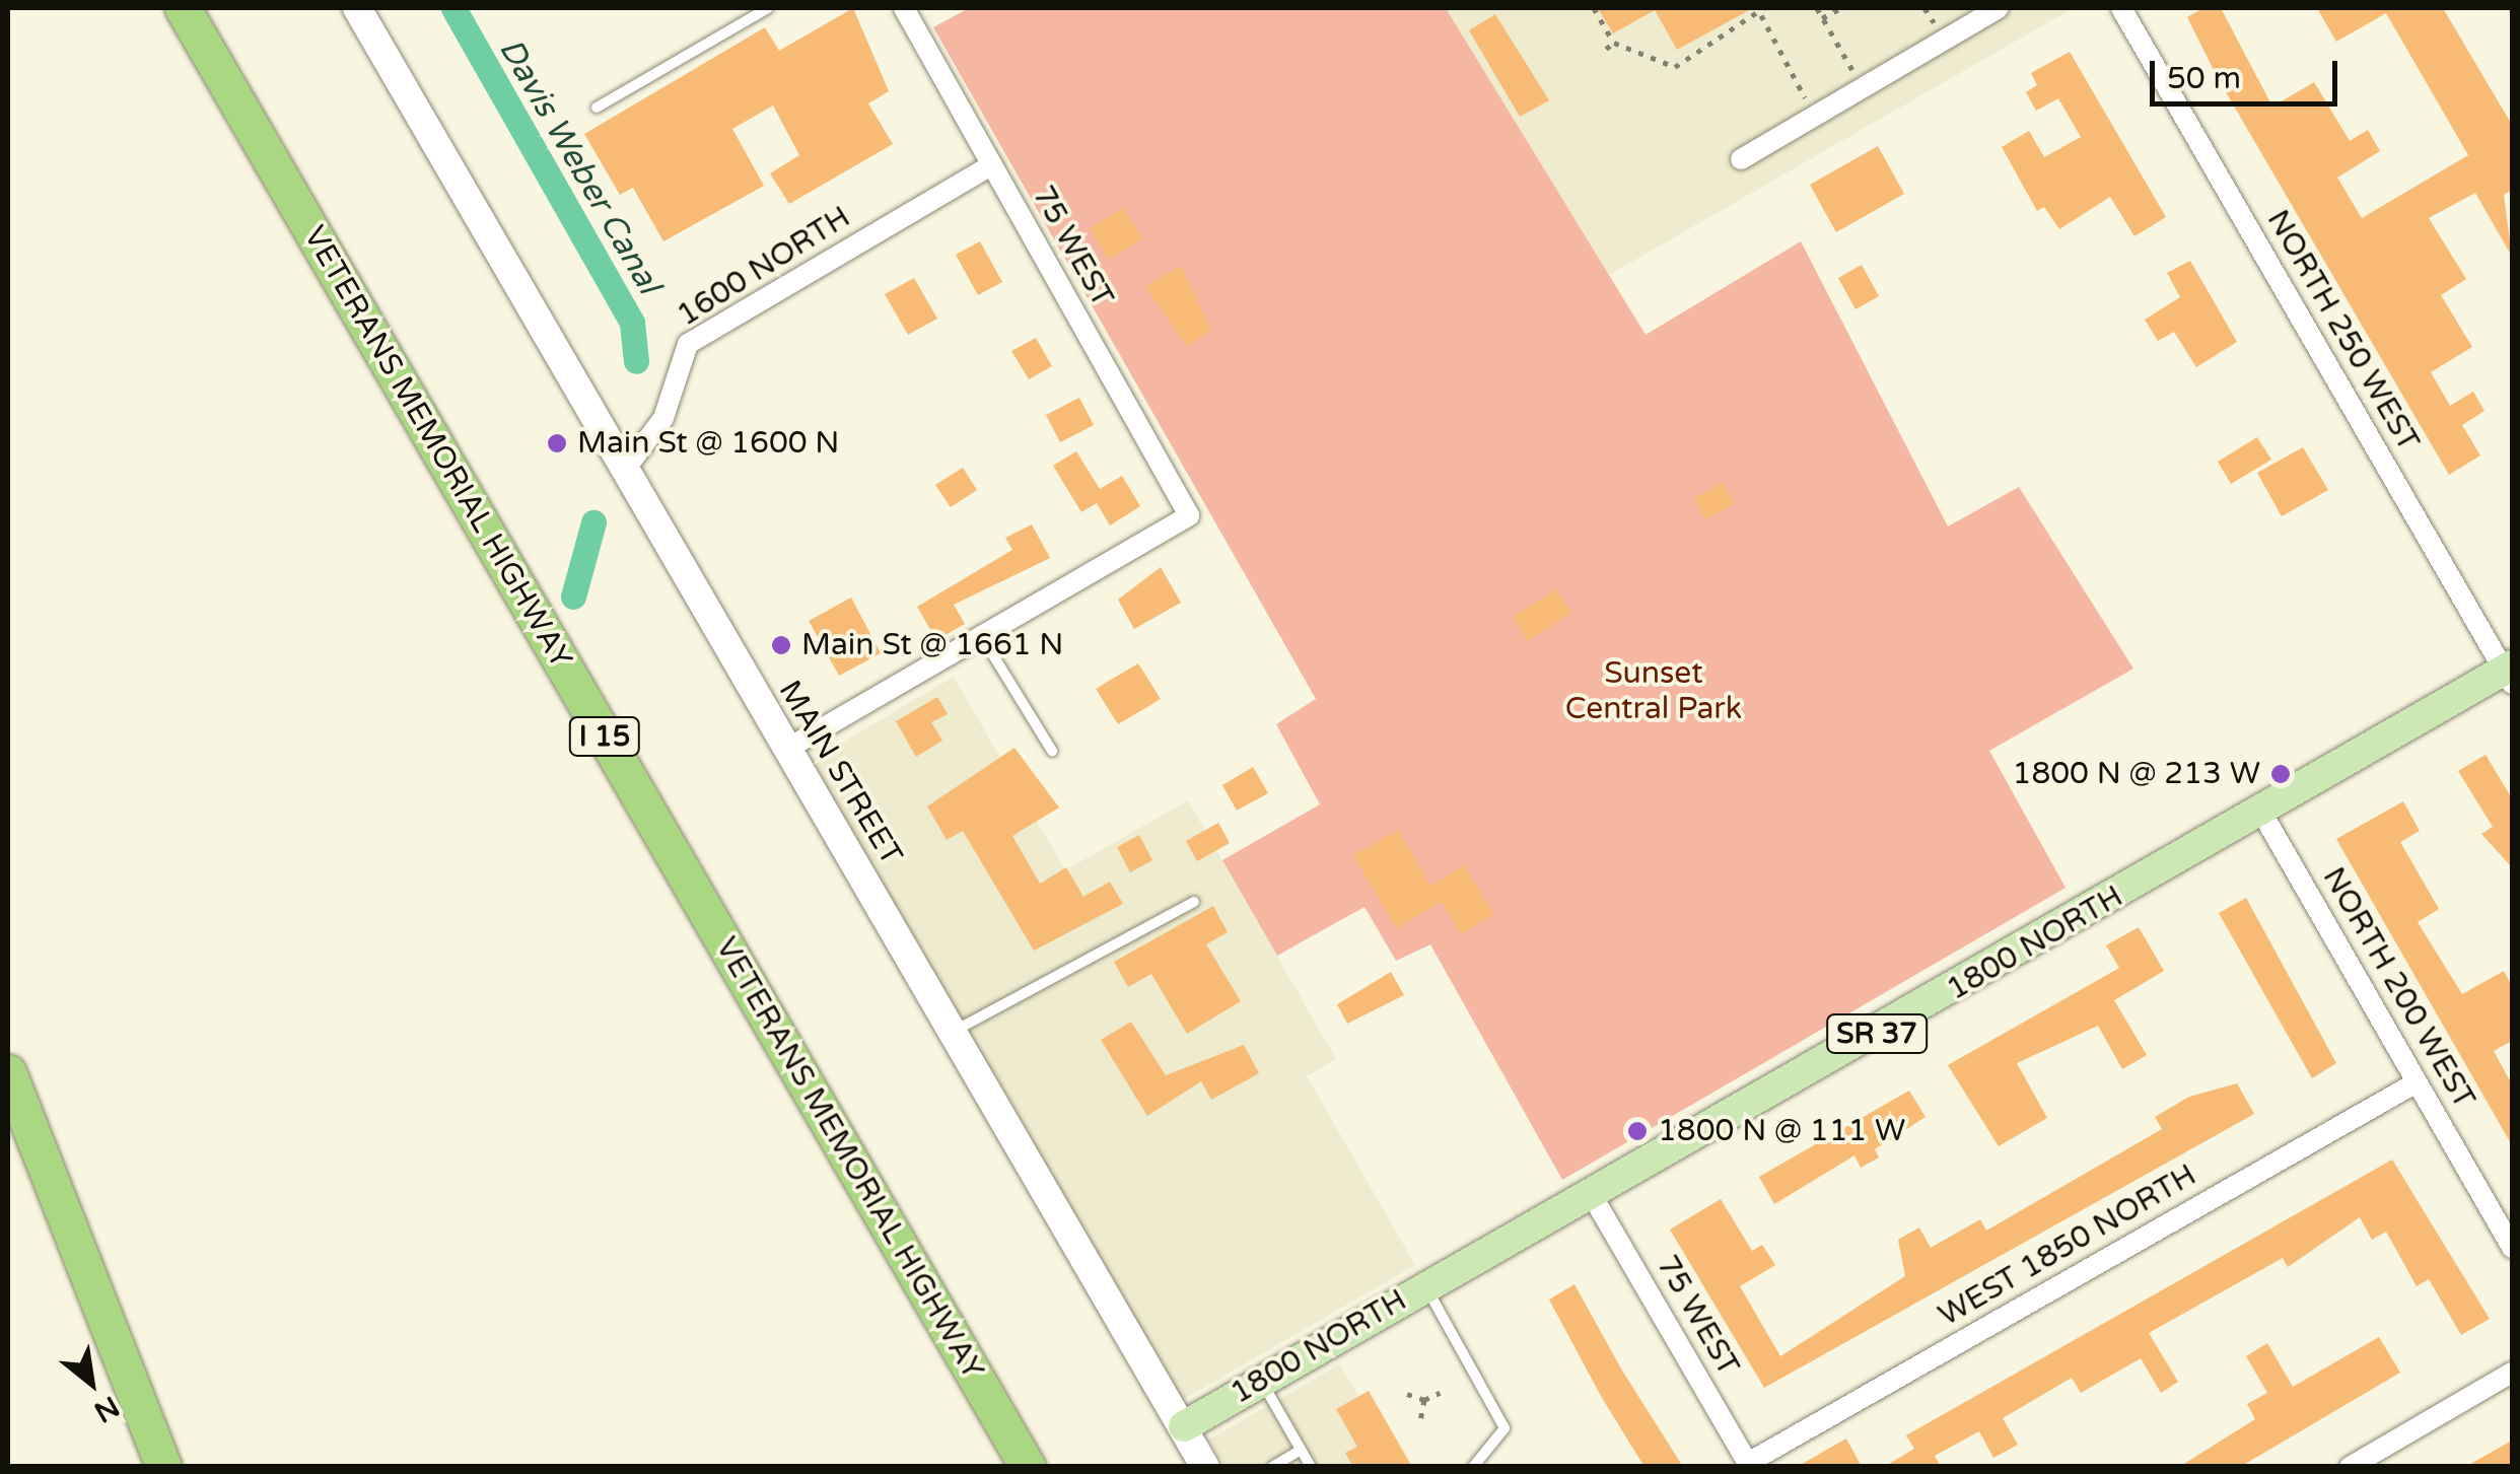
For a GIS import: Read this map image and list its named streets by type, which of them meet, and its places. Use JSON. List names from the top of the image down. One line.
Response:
{"streets":{"highway":["VETERANS MEMORIAL HIGHWAY","I 15"],"main road":["MAIN STREET","1800 NORTH","SR 37"],"street":["75 WEST","1600 NORTH","NORTH 250 WEST","NORTH 200 WEST","WEST 1850 NORTH"]},"crossings":[["75 WEST","1600 NORTH"],["75 WEST","1800 NORTH"],["75 WEST","WEST 1850 NORTH"],["1600 NORTH","MAIN STREET"],["NORTH 250 WEST","1800 NORTH"],["MAIN STREET","1800 NORTH"],["1800 NORTH","NORTH 200 WEST"],["NORTH 200 WEST","WEST 1850 NORTH"]],"water":["Davis Weber Canal"],"parks":["Sunset Central Park"],"places":["Main St @ 1600 N","Main St @ 1661 N","1800 N @ 213 W","1800 N @ 111 W"],"scale_bar":"50 m","north":"bottom right"}
